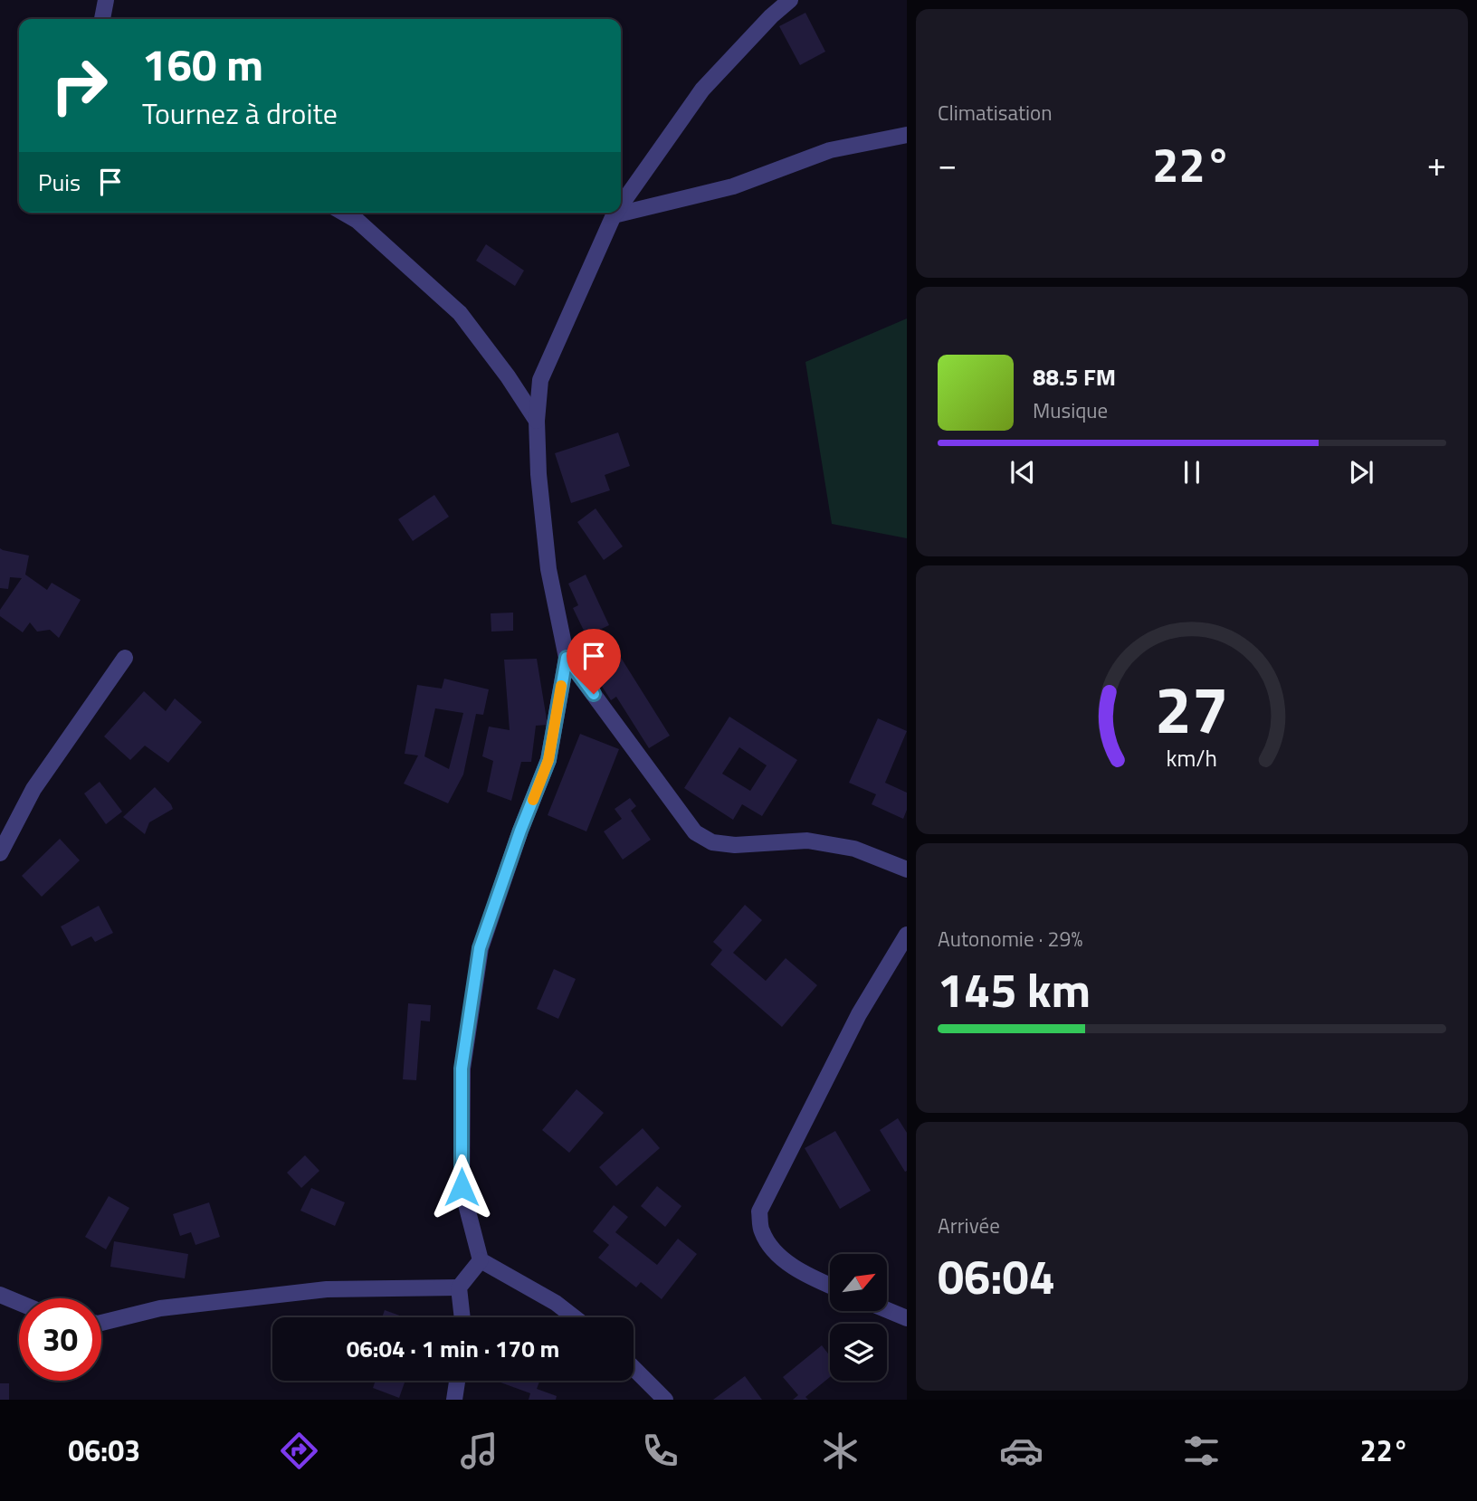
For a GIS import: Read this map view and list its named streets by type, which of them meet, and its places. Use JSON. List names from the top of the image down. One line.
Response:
{"north":"top right","page":{"tile":["Climatisation",["Autonomie · 29%","145 km"],["Arrivée","06:04"]],"turn":["160 m","Tournez à droite"],"heat":["−","22°","+"],"then":"Puis","song":["88.5 FM","Musique"],"limit":"30","trip":"06:04 · 1 min · 170 m","tabs":["06:03","22°"],"gauge":["27","km/h"]}}
